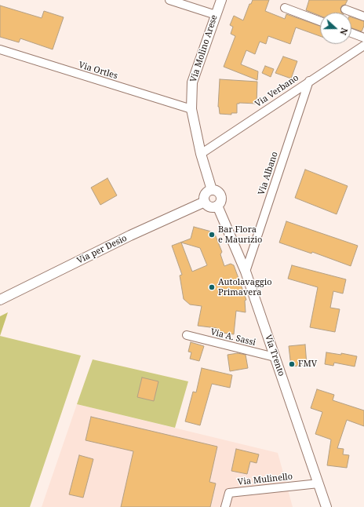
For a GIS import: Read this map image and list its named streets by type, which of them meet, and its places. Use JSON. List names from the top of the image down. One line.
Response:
{"streets":{"street":["Via Molino Arese","Via Ortles","Via Verbano","Via Albano","Via per Desio","Via A. Sassi","Via Trento","Via Mulinello"]},"crossings":[["Via Molino Arese","Via Ortles"],["Via Molino Arese","Via Verbano"],["Via Molino Arese","Via per Desio"],["Via Molino Arese","Via Trento"],["Via Verbano","Via Albano"],["Via Albano","Via Trento"],["Via per Desio","Via Trento"],["Via A. Sassi","Via Trento"],["Via Trento","Via Mulinello"]],"places":["Bar Flora e Maurizio","Autolavaggio Primavera","FMV"],"north":"right"}
